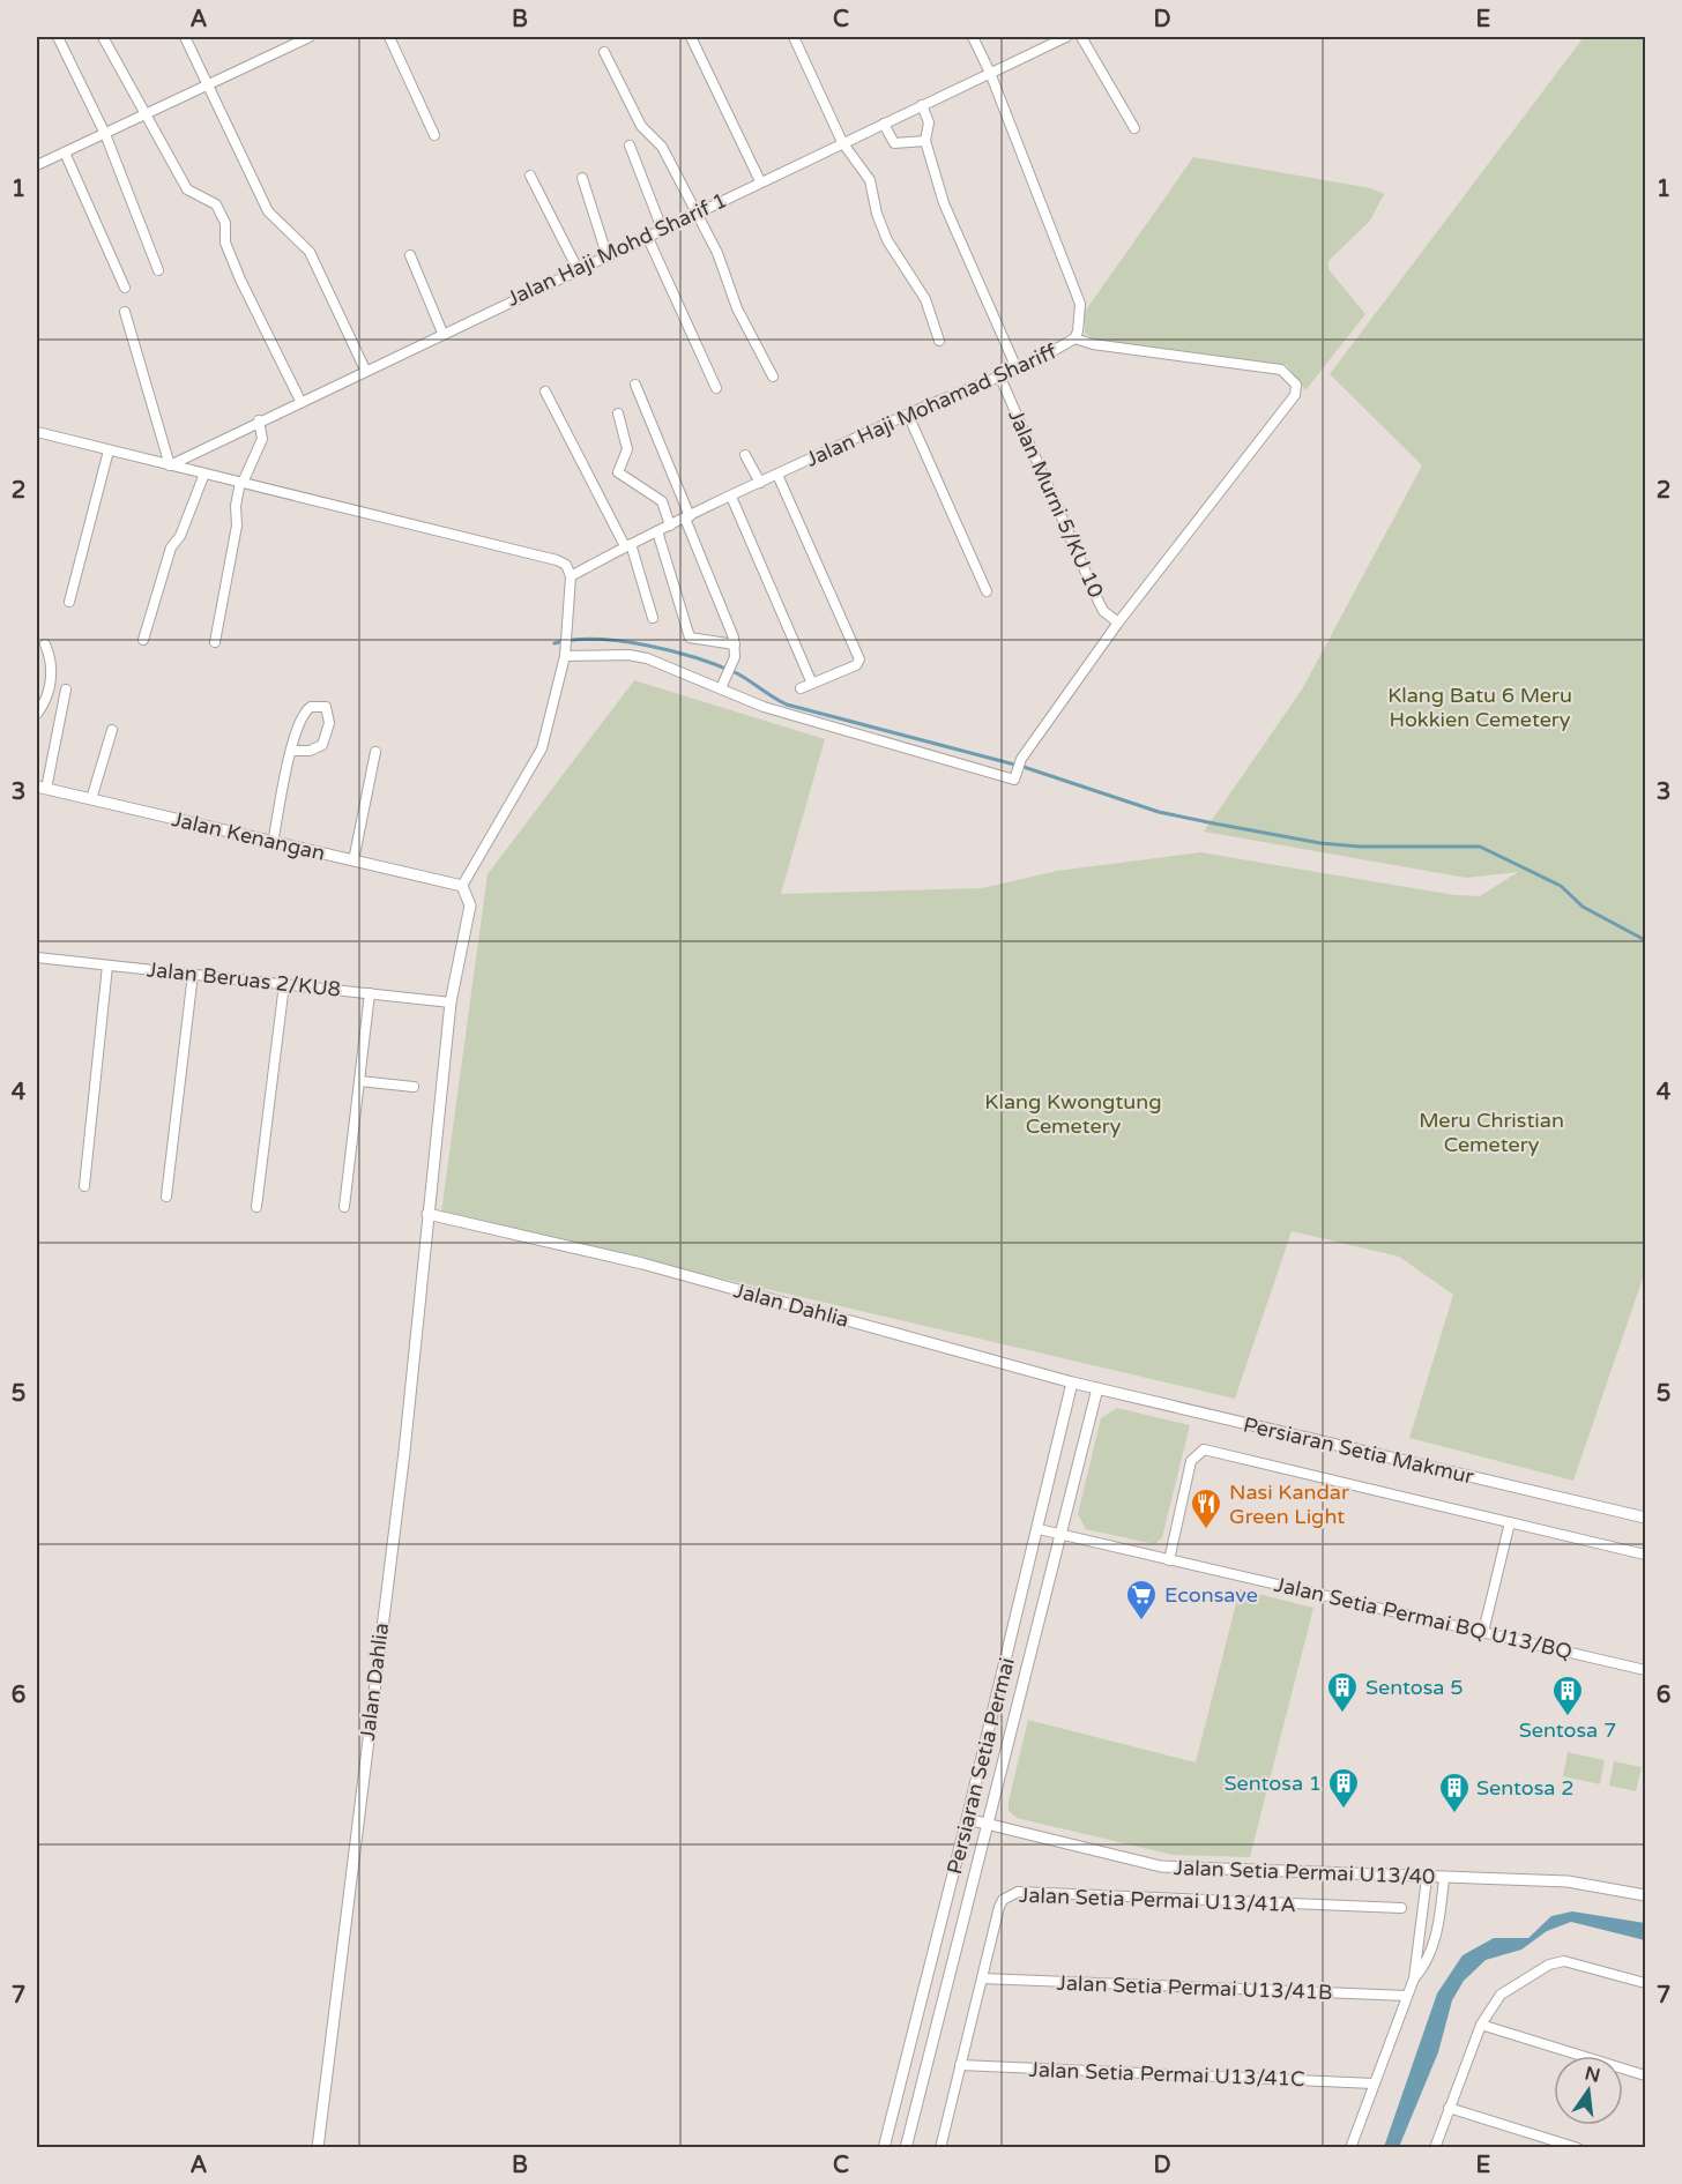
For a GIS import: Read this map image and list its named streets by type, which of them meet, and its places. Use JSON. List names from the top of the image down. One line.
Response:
{"streets":{"street":["Jalan Haji Mohd Sharif 1","Jalan Haji Mohamad Shariff","Jalan Murni 5/KU 10","Jalan Kenangan","Jalan Beruas 2/KU8","Jalan Dahlia","Persiaran Setia Makmur","Jalan Setia Permai BQ U13/BQ","Persiaran Setia Permai","Jalan Setia Permai U13/40","Jalan Setia Permai U13/41A","Jalan Setia Permai U13/41B","Jalan Setia Permai U13/41C"]},"crossings":[["Jalan Haji Mohd Sharif 1","Jalan Haji Mohamad Shariff"],["Jalan Haji Mohamad Shariff","Jalan Murni 5/KU 10"],["Jalan Kenangan","Jalan Dahlia"],["Jalan Beruas 2/KU8","Jalan Dahlia"],["Jalan Dahlia","Persiaran Setia Makmur"],["Jalan Dahlia","Persiaran Setia Permai"],["Persiaran Setia Makmur","Persiaran Setia Permai"],["Jalan Setia Permai BQ U13/BQ","Persiaran Setia Permai"],["Persiaran Setia Permai","Jalan Setia Permai U13/40"],["Jalan Setia Permai U13/41A","Jalan Setia Permai U13/41B"],["Jalan Setia Permai U13/41A","Jalan Setia Permai U13/41C"]],"parks":["Klang Batu 6 Meru Hokkien Cemetery","Klang Kwongtung Cemetery","Meru Christian Cemetery"],"places":{"restaurant":["Nasi Kandar Green Light"],"supermarket":["Econsave"],"building":["Sentosa 5","Sentosa 7","Sentosa 1","Sentosa 2"]},"north":"top","grid":{"columns":["A","B","C","D","E"],"rows":["1","2","3","4","5","6","7"]}}
